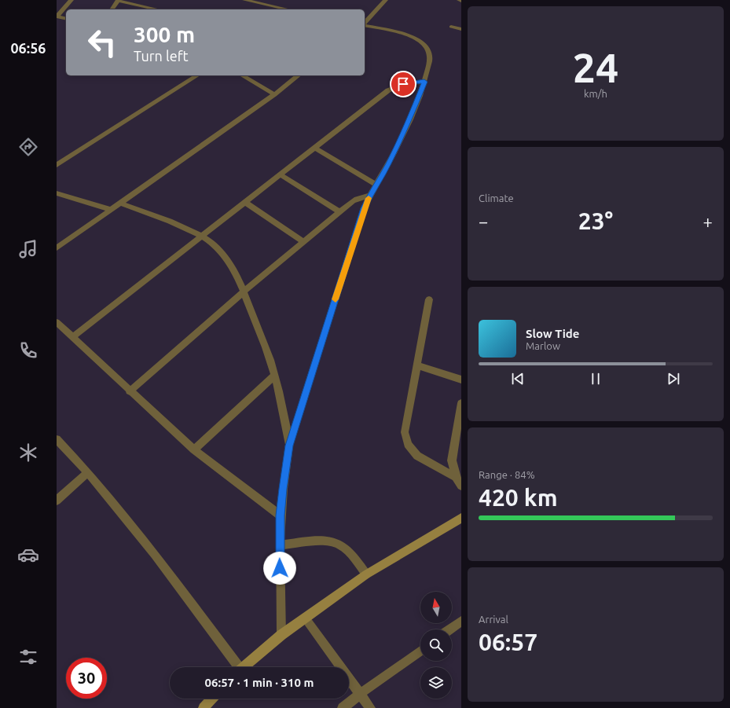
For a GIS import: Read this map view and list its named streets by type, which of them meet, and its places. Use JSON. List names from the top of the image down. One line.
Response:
{"north":"top","page":{"tabs":"06:56","tile":[["24","km/h"],"Climate",["Range · 84%","420 km"],["Arrival","06:57"]],"turn":["300 m","Turn left"],"heat":["−","23°","+"],"song":["Slow Tide","Marlow"],"limit":"30","trip":"06:57 · 1 min · 310 m"}}
